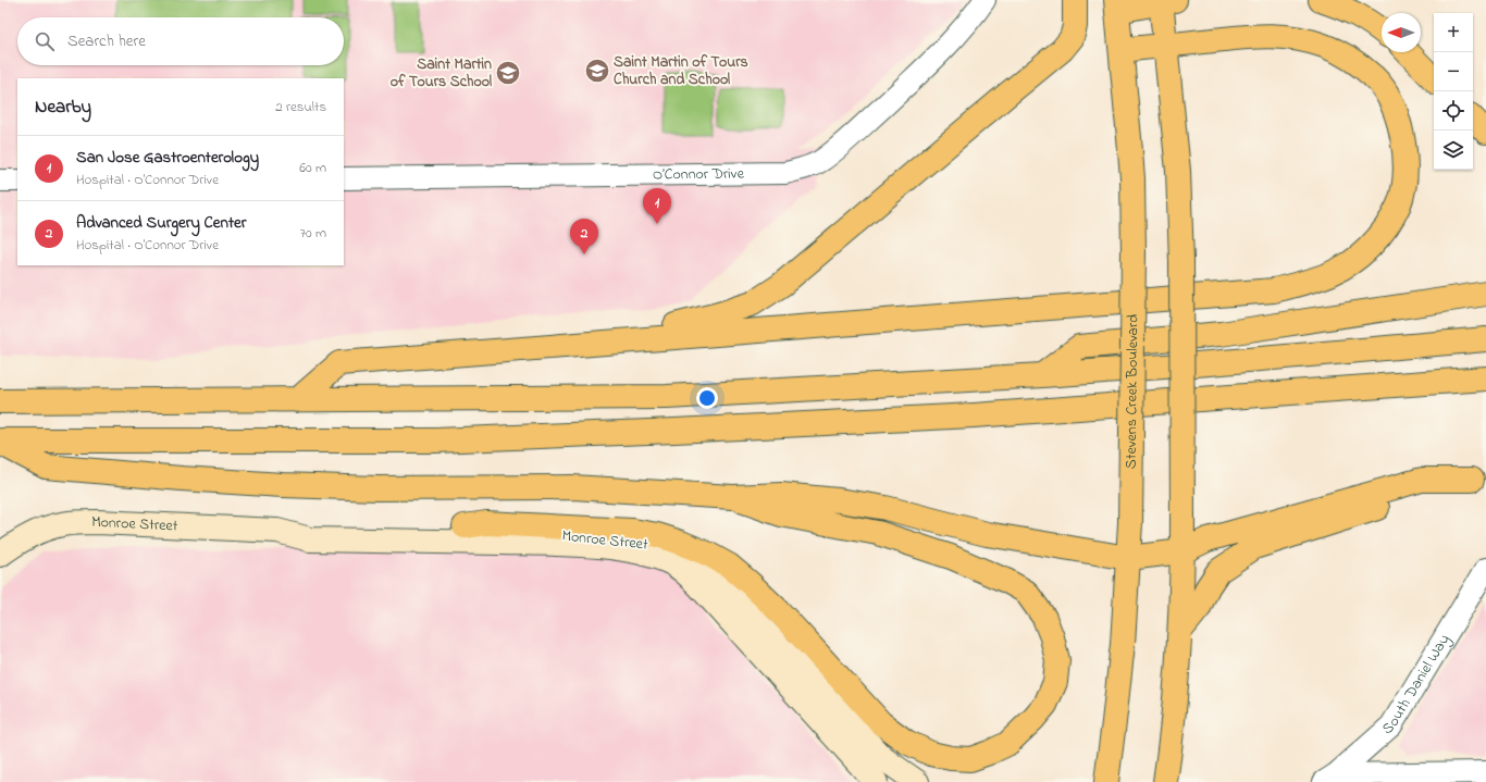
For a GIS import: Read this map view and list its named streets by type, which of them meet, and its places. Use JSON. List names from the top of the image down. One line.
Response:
{"streets":{"main road":["Stevens Creek Boulevard","Monroe Street"],"street":["O’Connor Drive","South Daniel Way"]},"places":{"school or university":["Saint Martin of Tours Church and School","Saint Martin of Tours School"]},"north":"left","page":{"map_buttons":["+","−"],"search":"Search here","heading":["Nearby","2 results"],"list":[{"mark":"1","name":"San Jose Gastroenterology","note":"Hospital · O’Connor Drive","value":"60 m"},{"mark":"2","name":"Advanced Surgery Center","note":"Hospital · O’Connor Drive","value":"70 m"}],"pins":["1","2"]}}
